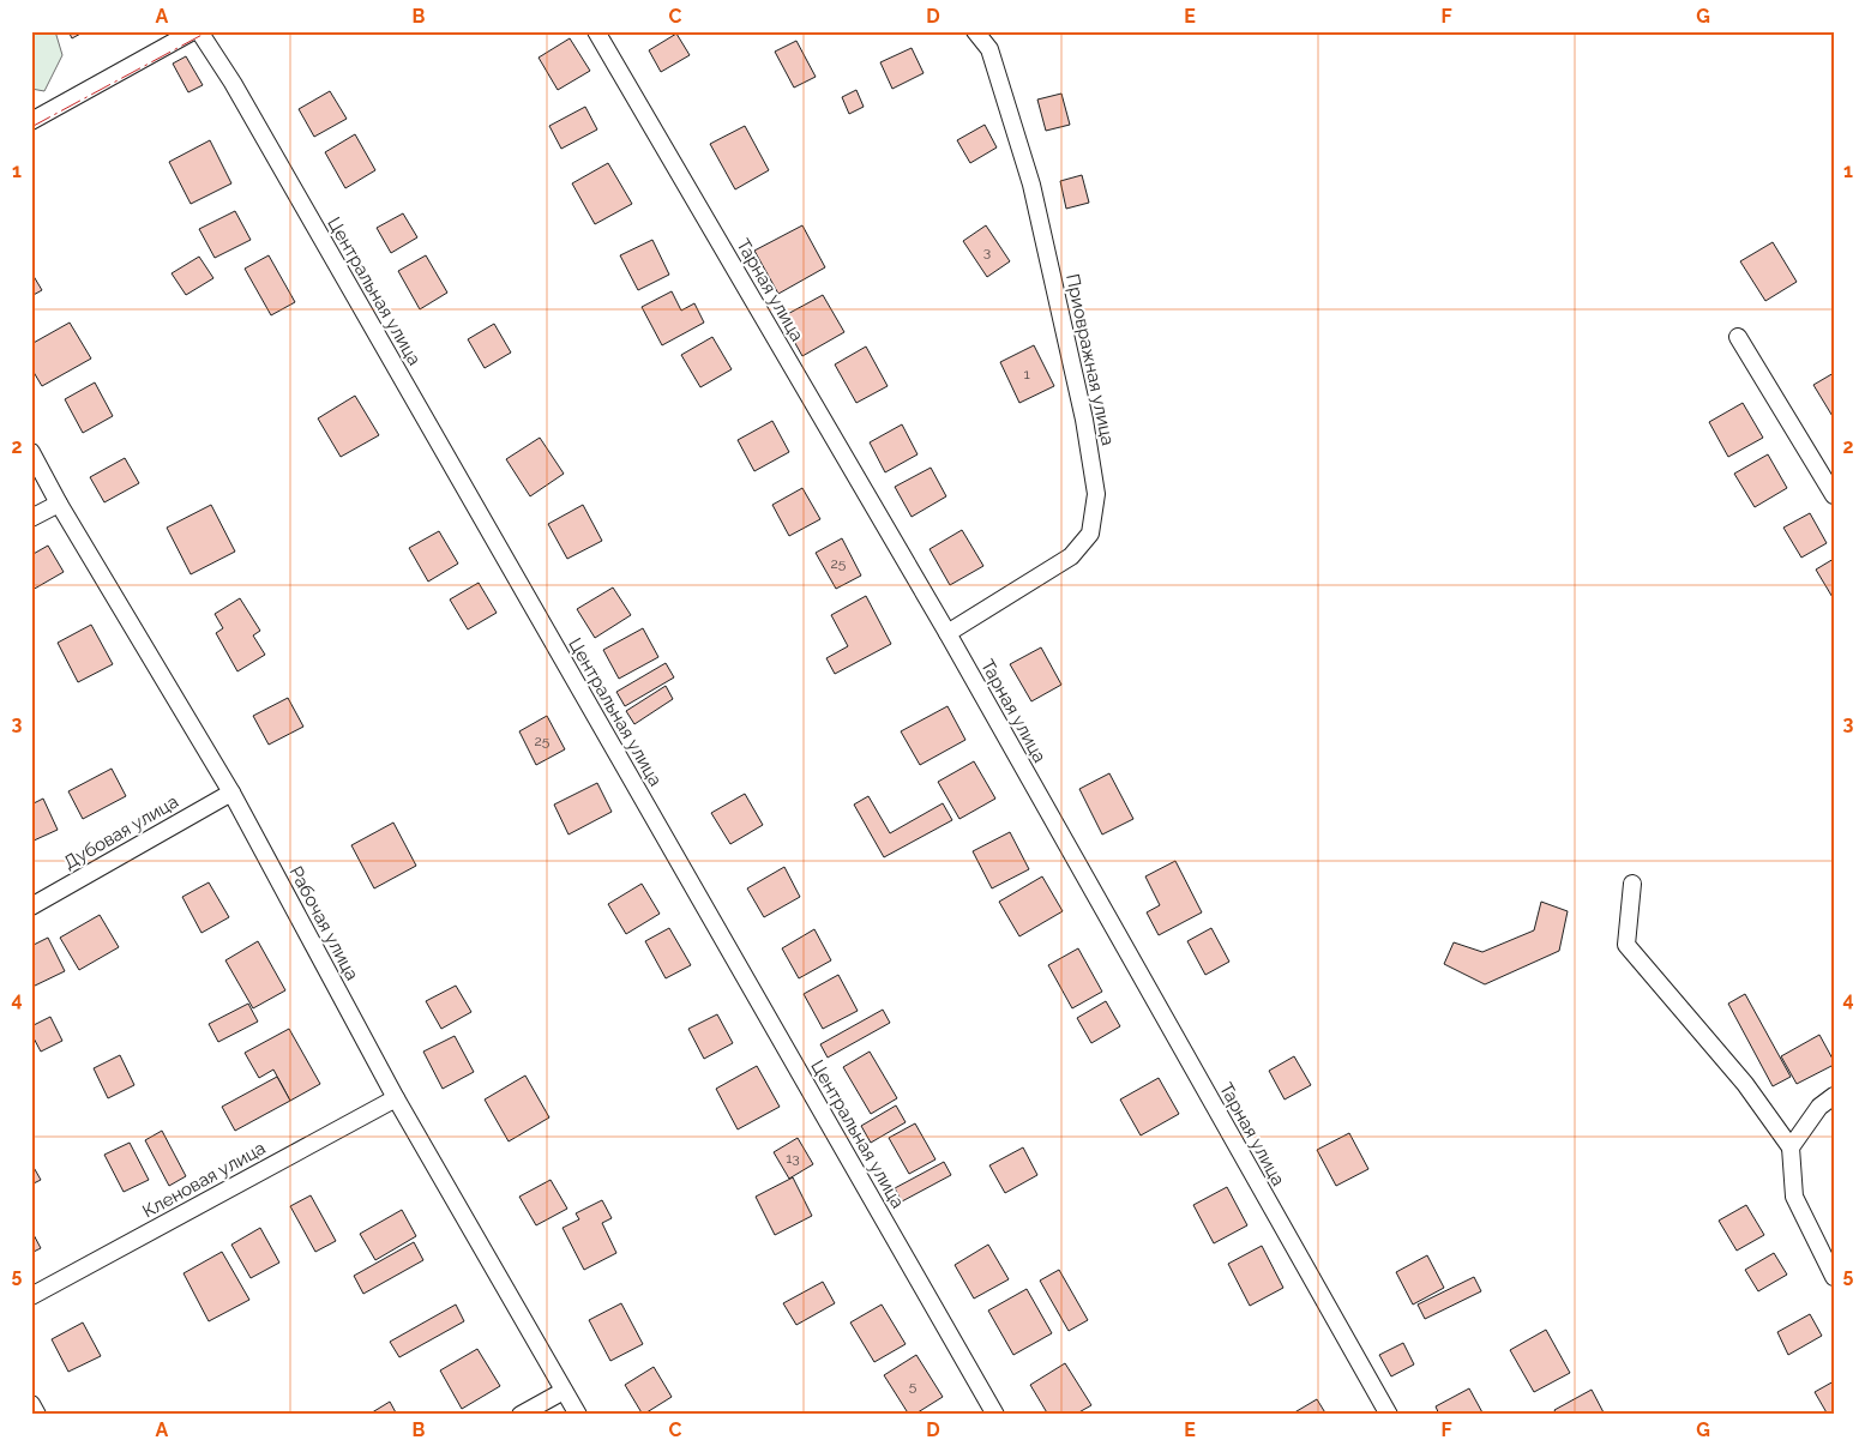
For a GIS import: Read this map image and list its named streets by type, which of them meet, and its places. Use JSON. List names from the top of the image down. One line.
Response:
{"streets":{"street":["Тарная улица","Центральная улица","Приовражная улица","Дубовая улица","Рабочая улица","Кленовая улица"]},"crossings":[["Тарная улица","Приовражная улица"],["Дубовая улица","Рабочая улица"],["Рабочая улица","Кленовая улица"]],"house_numbers":["3","1","25","25","13","5"],"grid":{"columns":["A","B","C","D","E","F","G"],"rows":["1","2","3","4","5"]}}
